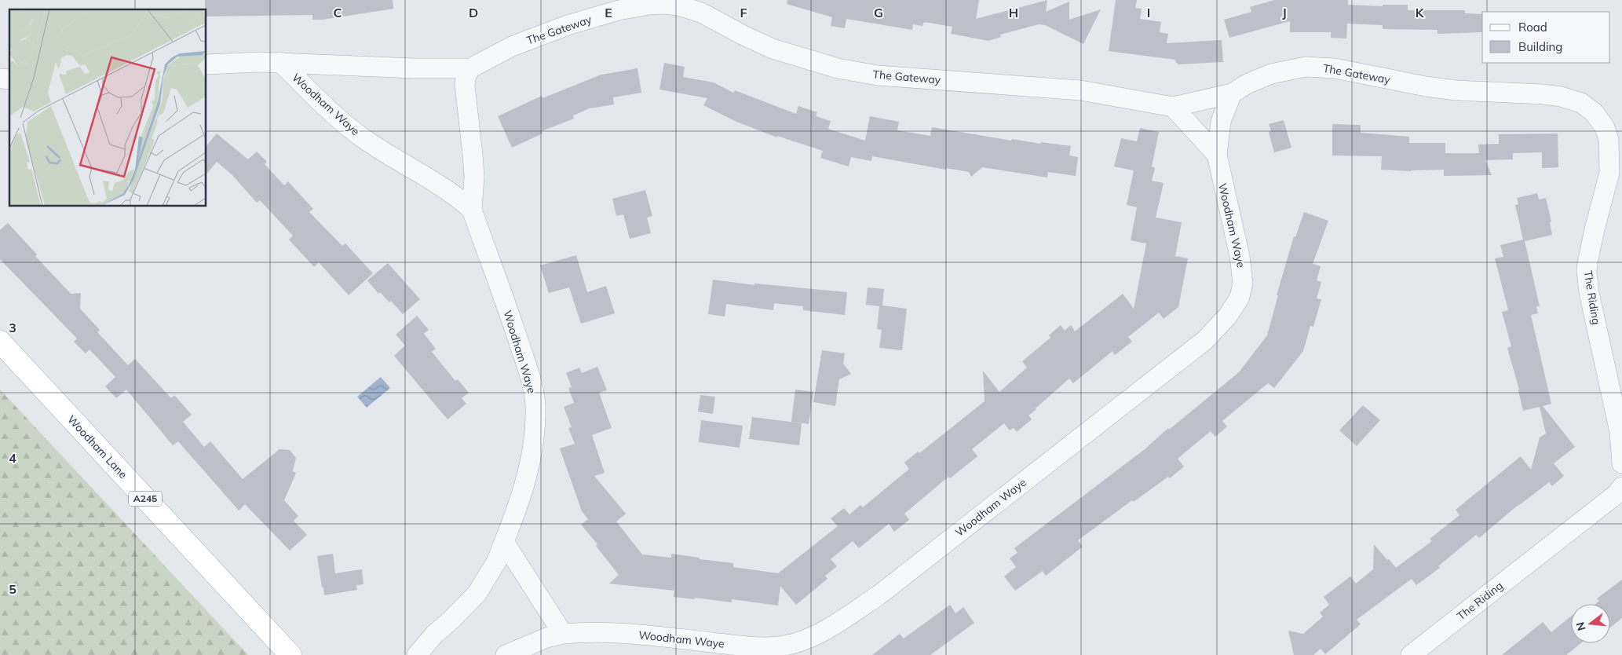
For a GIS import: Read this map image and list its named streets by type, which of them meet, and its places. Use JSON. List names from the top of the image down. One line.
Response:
{"streets":{"main road":["Woodham Lane","A245"],"street":["The Gateway","Woodham Waye","The Riding"]},"crossings":[["The Gateway","Woodham Waye"],["The Gateway","The Riding"]],"legend":["Road","Building"],"north":"left","grid":{"columns":["C","D","E","F","G","H","I","J","K"],"rows":["3","4","5"]}}
